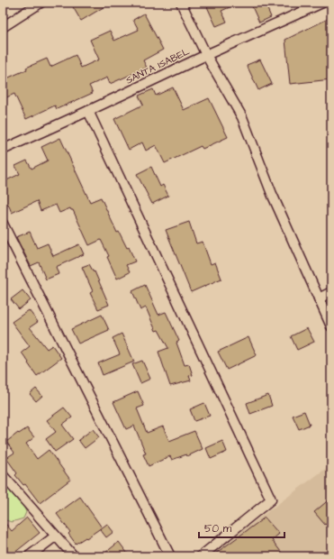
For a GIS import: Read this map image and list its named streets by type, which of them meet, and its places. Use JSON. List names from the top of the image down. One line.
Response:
{"streets":{"street":["SANTA ISABEL"]},"scale_bar":"50 m"}
